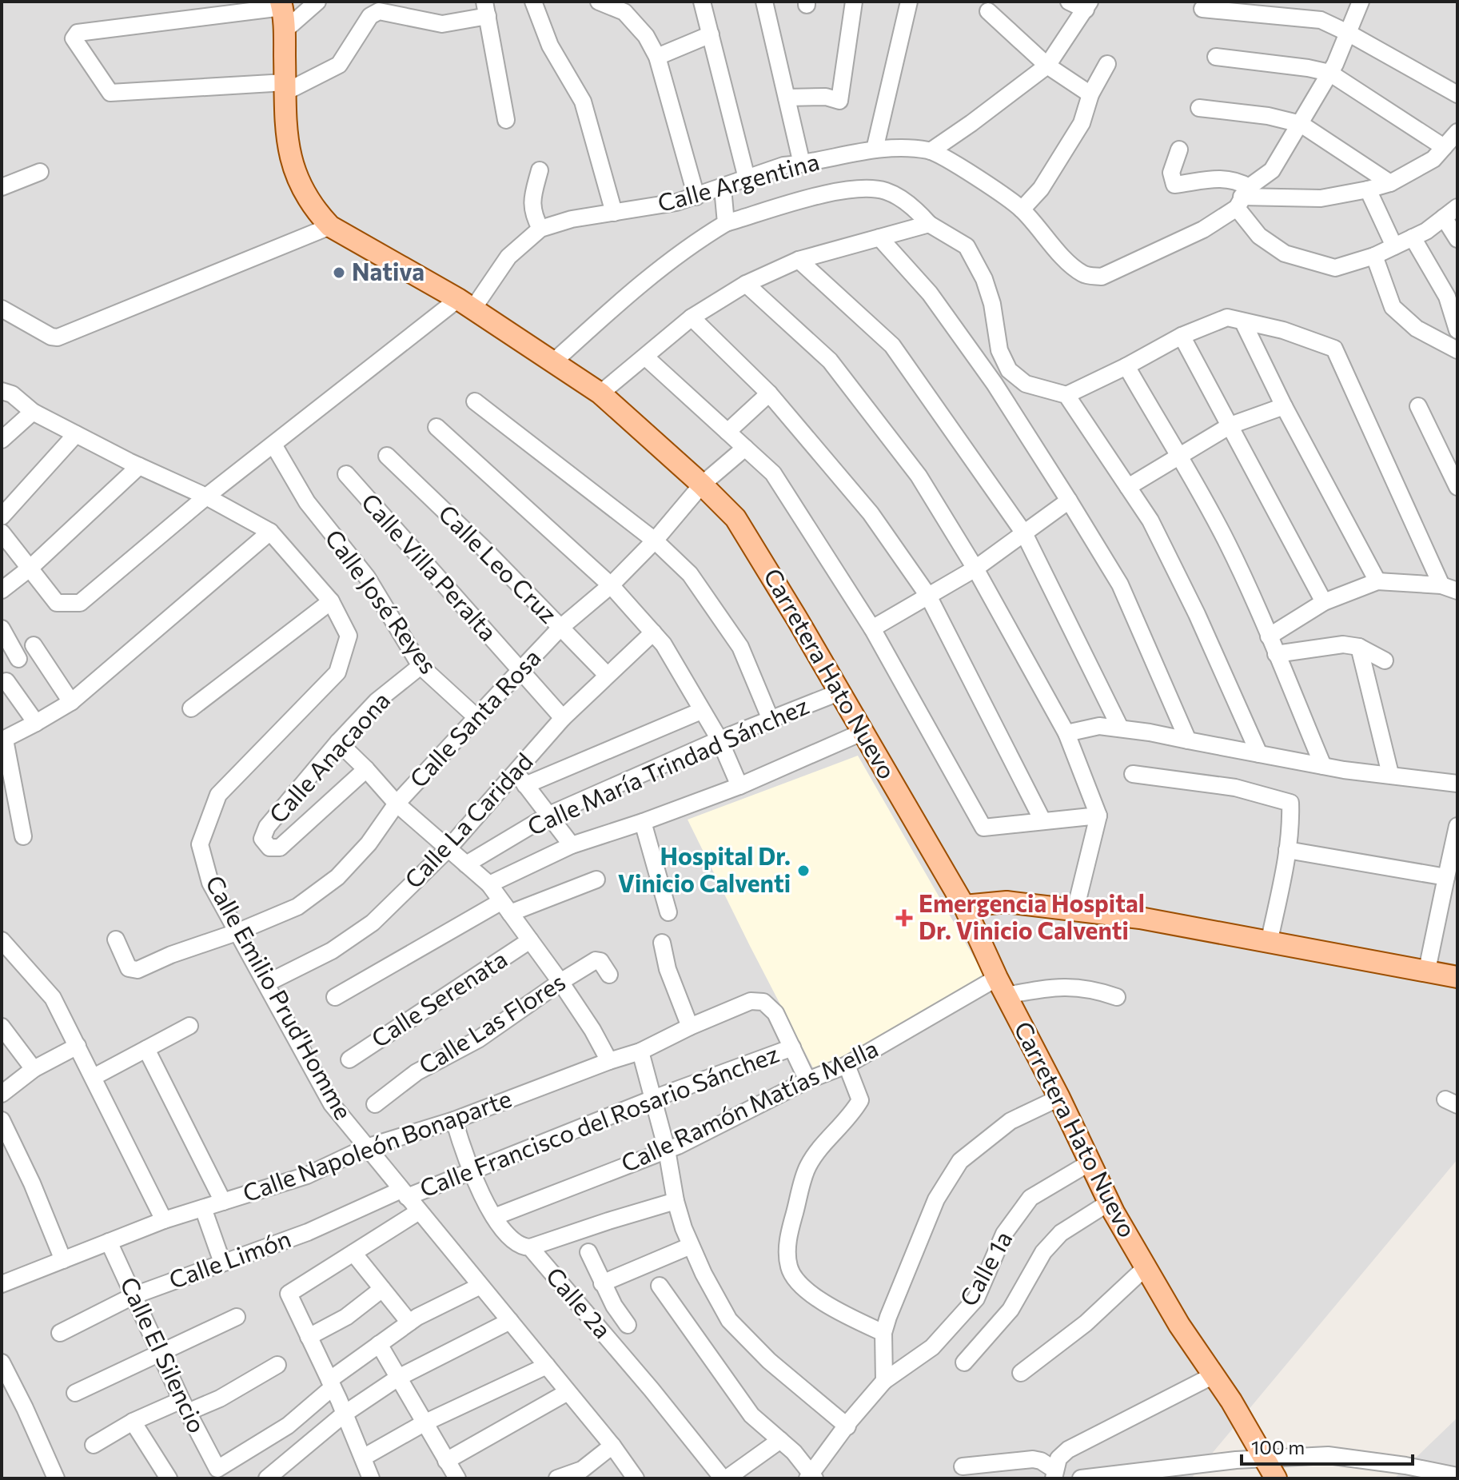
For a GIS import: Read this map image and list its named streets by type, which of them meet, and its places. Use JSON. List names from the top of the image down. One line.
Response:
{"streets":{"main road":["Carretera Hato Nuevo"],"street":["Calle Argentina","Calle Leo Cruz","Calle Villa Peralta","Calle José Reyes","Calle Santa Rosa","Calle Anacaona","Calle María Trindad Sánchez","Calle La Caridad","Calle Emilio Prud'Homme","Calle Serenata","Calle Las Flores","Calle Ramón Matías Mella","Calle Francisco del Rosario Sánchez","Calle Napoleón Bonaparte","Calle Limón","Calle 1a","Calle 2a","Calle El Silencio"]},"crossings":[["Calle Argentina","Calle José Reyes"],["Calle Argentina","Carretera Hato Nuevo"],["Calle Argentina","Calle Emilio Prud'Homme"],["Calle Leo Cruz","Calle Santa Rosa"],["Calle Leo Cruz","Calle La Caridad"],["Calle Villa Peralta","Calle Santa Rosa"],["Calle Villa Peralta","Calle La Caridad"],["Calle José Reyes","Calle Santa Rosa"],["Calle José Reyes","Calle Anacaona"],["Carretera Hato Nuevo","Calle Santa Rosa"],["Carretera Hato Nuevo","Calle María Trindad Sánchez"],["Carretera Hato Nuevo","Calle Ramón Matías Mella"],["Carretera Hato Nuevo","Calle 1a"],["Calle Santa Rosa","Calle Emilio Prud'Homme"],["Calle La Caridad","Calle Emilio Prud'Homme"],["Calle Emilio Prud'Homme","Calle Francisco del Rosario Sánchez"],["Calle Emilio Prud'Homme","Calle Napoleón Bonaparte"],["Calle Emilio Prud'Homme","Calle Limón"],["Calle Ramón Matías Mella","Calle 2a"],["Calle Francisco del Rosario Sánchez","Calle Napoleón Bonaparte"],["Calle Francisco del Rosario Sánchez","Calle Limón"],["Calle Francisco del Rosario Sánchez","Calle 2a"],["Calle Napoleón Bonaparte","Calle 2a"],["Calle Napoleón Bonaparte","Calle El Silencio"],["Calle Limón","Calle El Silencio"]],"places":{"other":["Nativa","Hospital Dr. Vinicio Calventi"],"health":["Emergencia Hospital Dr. Vinicio Calventi"]},"scale_bar":"100 m"}
